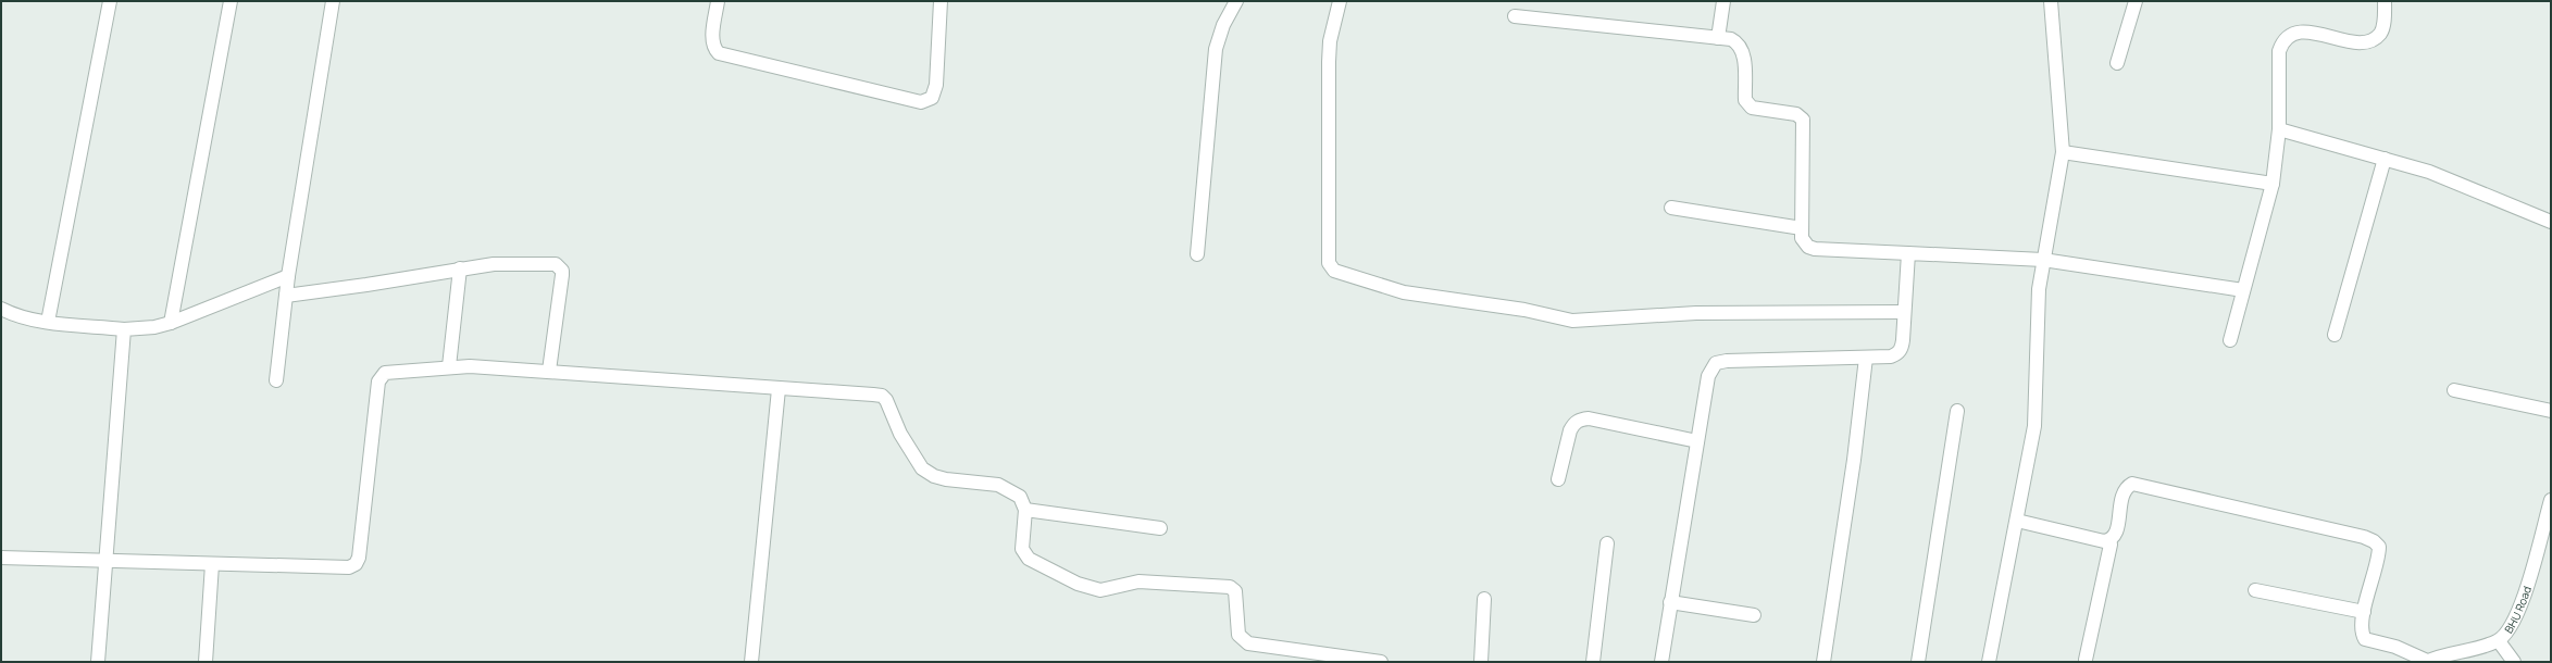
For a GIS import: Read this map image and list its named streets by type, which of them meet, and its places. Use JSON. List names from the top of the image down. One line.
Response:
{"streets":{"street":["BHU Road"]}}
